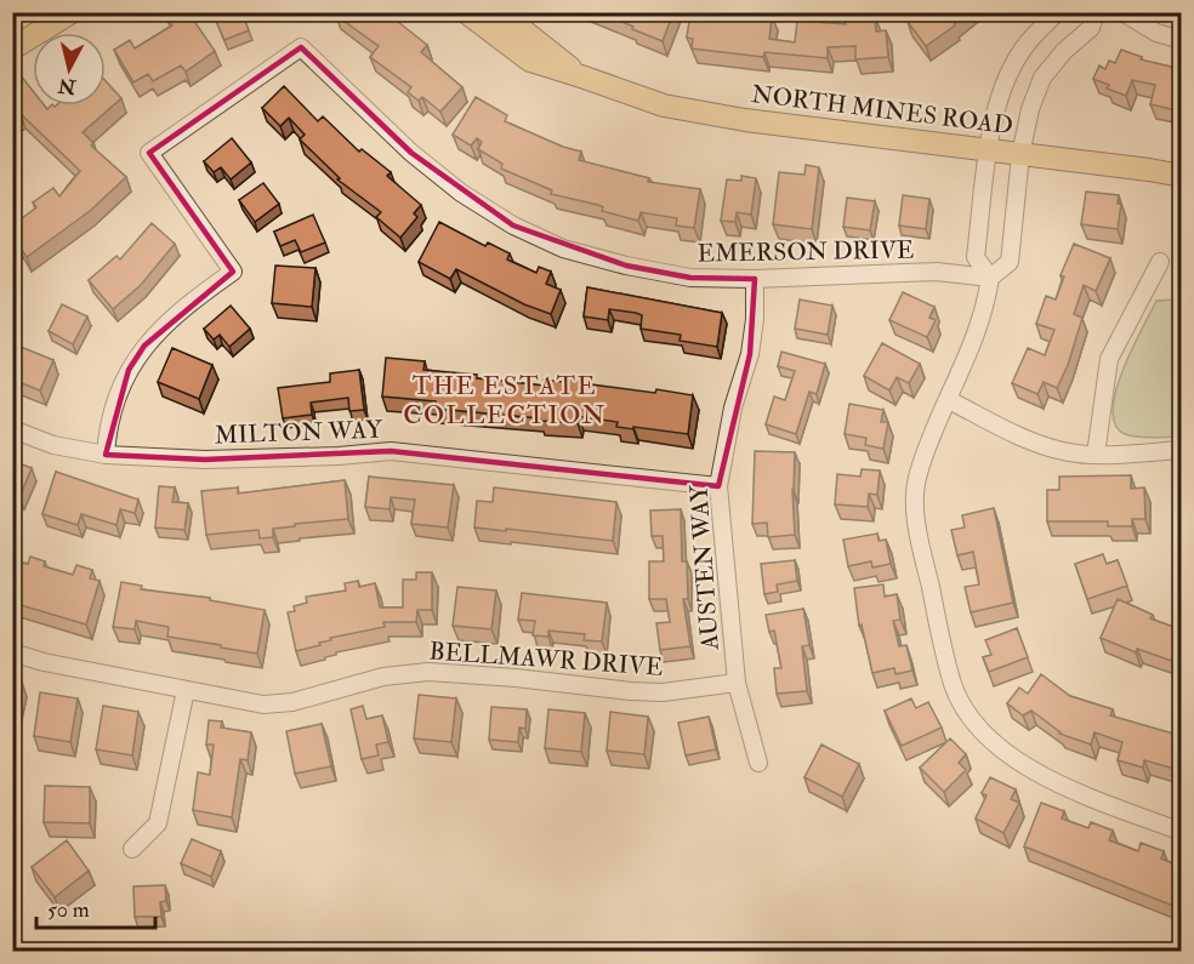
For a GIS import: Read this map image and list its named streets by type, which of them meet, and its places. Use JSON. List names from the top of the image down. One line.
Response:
{"streets":{"main road":["NORTH MINES ROAD"],"street":["EMERSON DRIVE","MILTON WAY","AUSTEN WAY","BELLMAWR DRIVE"]},"crossings":[["EMERSON DRIVE","MILTON WAY"],["EMERSON DRIVE","AUSTEN WAY"],["MILTON WAY","AUSTEN WAY"],["AUSTEN WAY","BELLMAWR DRIVE"]],"districts":["THE ESTATE COLLECTION"],"scale_bar":"50 m","north":"bottom"}
